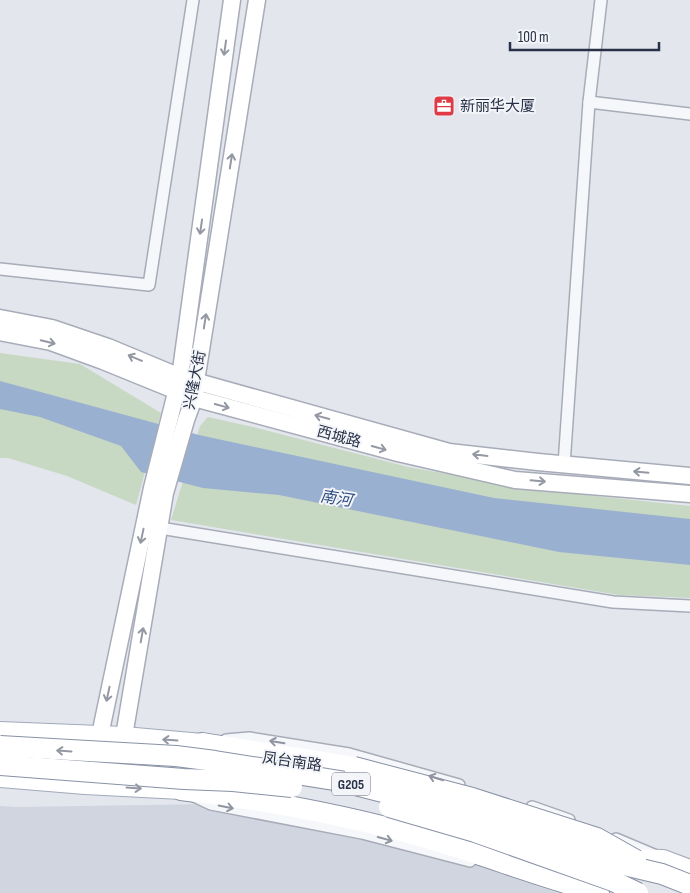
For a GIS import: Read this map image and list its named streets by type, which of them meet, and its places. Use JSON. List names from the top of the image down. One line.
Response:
{"streets":{"highway":["凤台南路","G205"],"main road":["兴隆大街","西城路"]},"crossings":[["兴隆大街","西城路"],["兴隆大街","凤台南路"]],"water":["南河"],"places":{"office":["新丽华大厦"]},"scale_bar":"100 m"}
